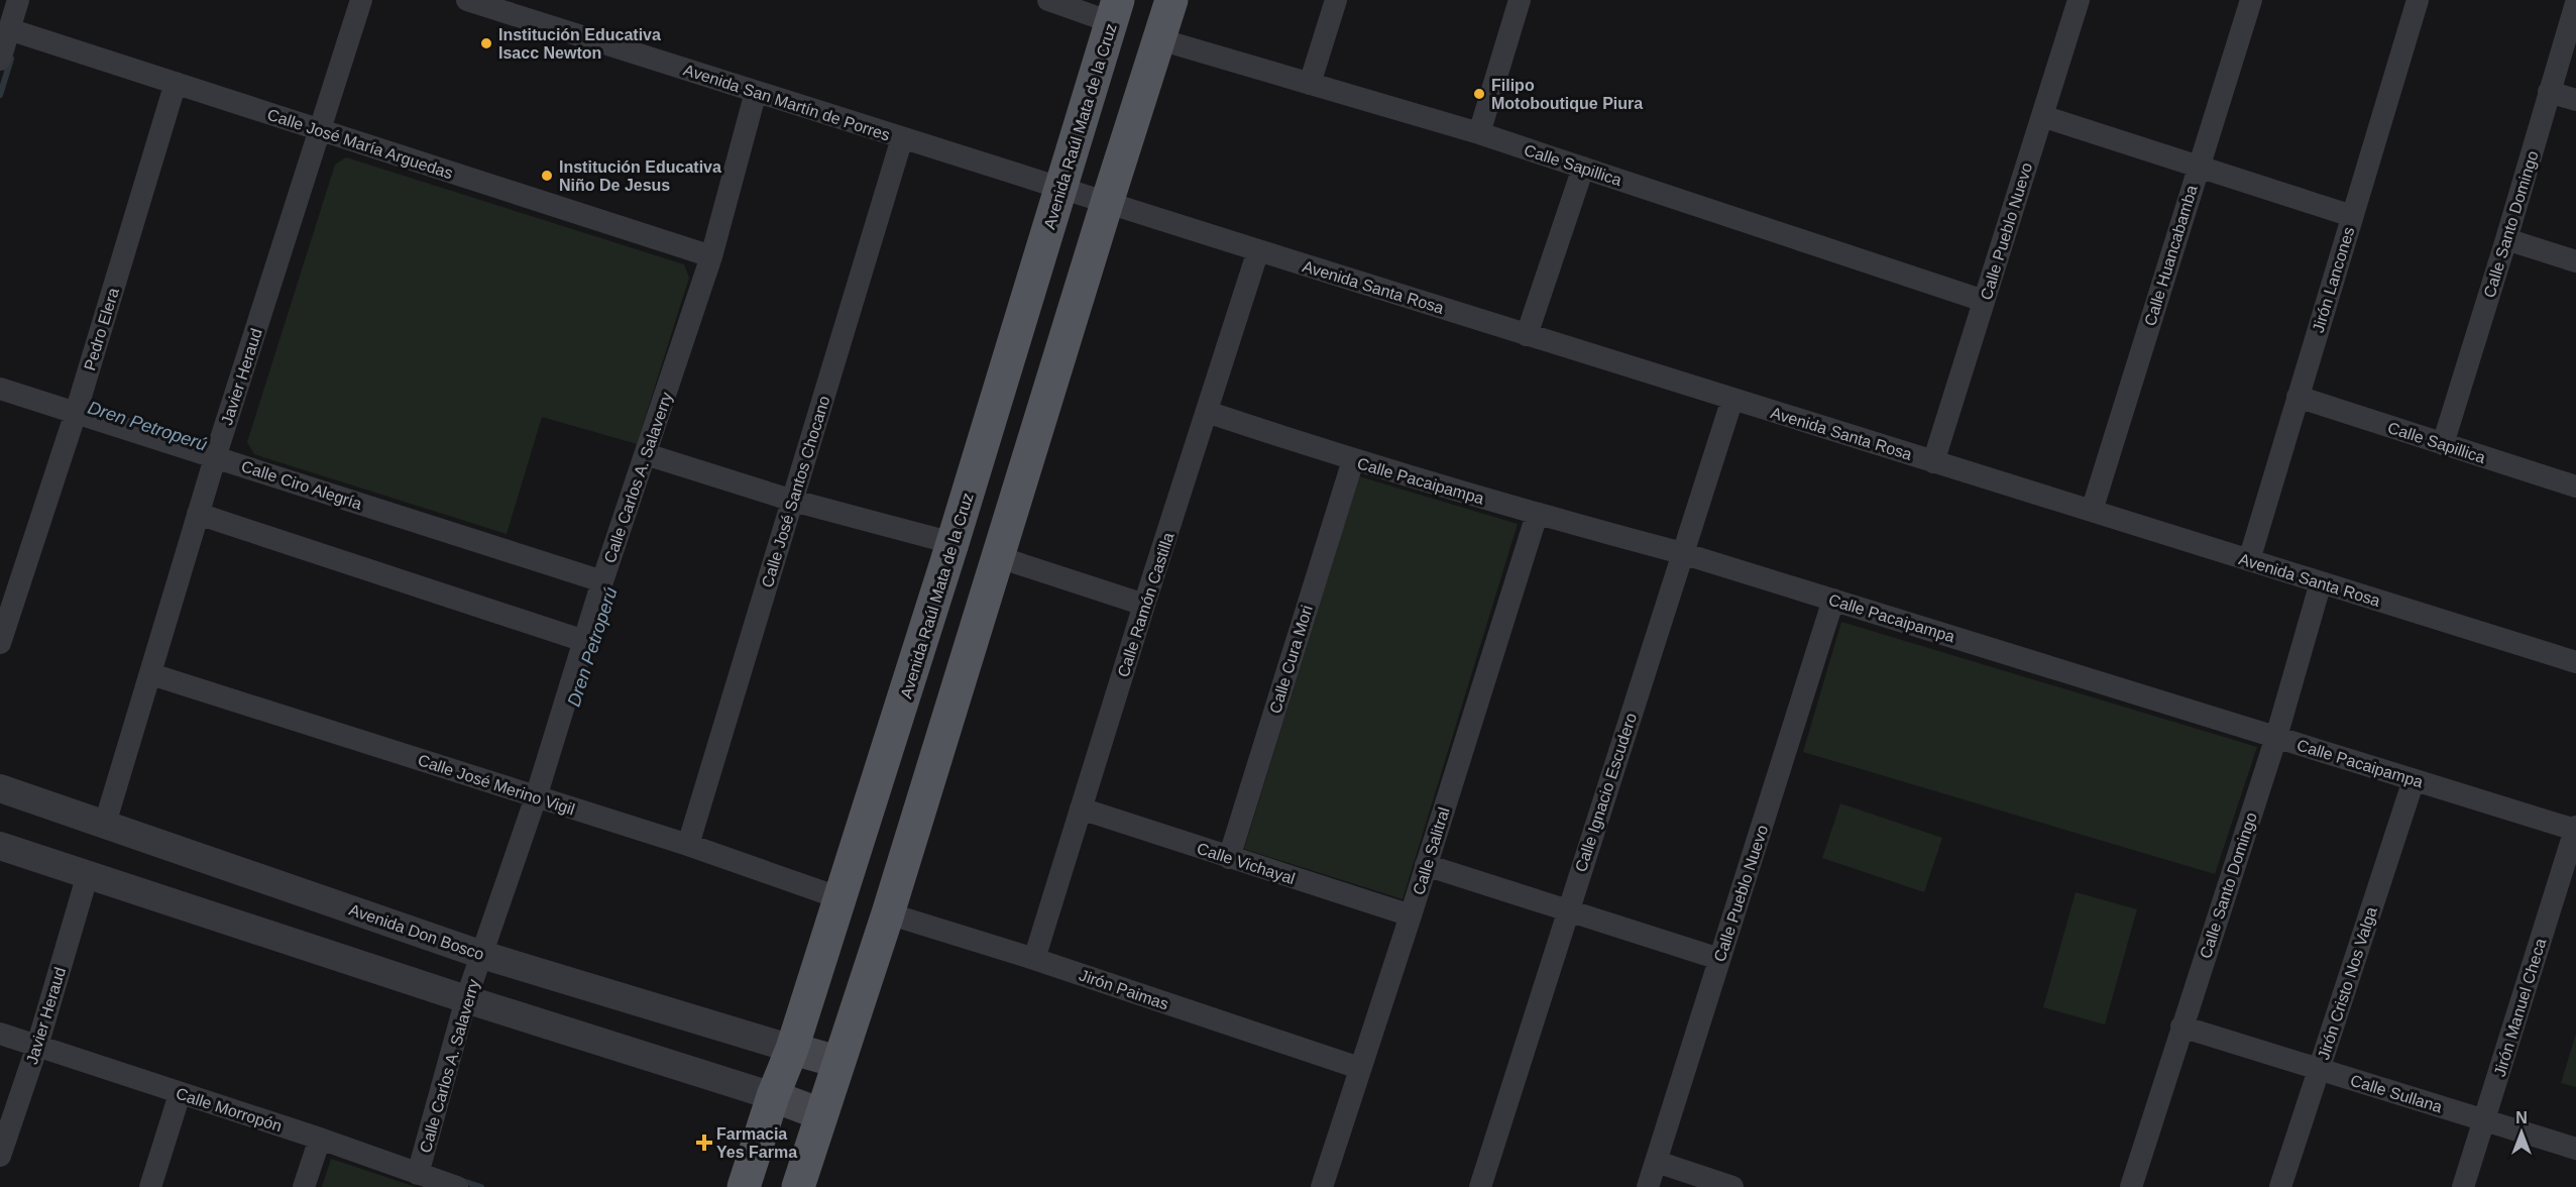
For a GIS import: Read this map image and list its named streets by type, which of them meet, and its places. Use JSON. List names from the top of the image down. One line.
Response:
{"streets":{"main road":["Avenida Raúl Mata de la Cruz","Avenida Don Bosco"],"street":["Avenida San Martín de Porres","Calle José María Arguedas","Calle Sapillica","Calle Santo Domingo","Calle Pueblo Nuevo","Calle Huancabamba","Jirón Lancones","Avenida Santa Rosa","Pedro Elera","Javier Heraud","Calle Carlos A. Salaverry","Calle Pacaipampa","Calle Ciro Alegría","Calle José Santos Chocano","Calle Ramón Castilla","Calle Cura Mori","Calle José Merino Vigil","Calle Ignacio Escudero","Calle Salitral","Calle Vichayal","Jirón Cristo Nos Valga","Jirón Paimas","Jirón Manuel Checa","Calle Sullana","Calle Morropón"]},"crossings":[["Avenida San Martín de Porres","Avenida Raúl Mata de la Cruz"],["Avenida San Martín de Porres","Avenida Santa Rosa"],["Avenida San Martín de Porres","Calle Carlos A. Salaverry"],["Avenida San Martín de Porres","Calle José Santos Chocano"],["Avenida Raúl Mata de la Cruz","Calle José Merino Vigil"],["Avenida Raúl Mata de la Cruz","Avenida Don Bosco"],["Calle José María Arguedas","Pedro Elera"],["Calle José María Arguedas","Javier Heraud"],["Calle José María Arguedas","Calle Carlos A. Salaverry"],["Calle Sapillica","Calle Santo Domingo"],["Calle Sapillica","Calle Pueblo Nuevo"],["Calle Sapillica","Jirón Lancones"],["Calle Santo Domingo","Avenida Santa Rosa"],["Calle Santo Domingo","Calle Pacaipampa"],["Calle Santo Domingo","Calle Sullana"],["Calle Pueblo Nuevo","Avenida Santa Rosa"],["Calle Pueblo Nuevo","Calle Pacaipampa"],["Calle Huancabamba","Avenida Santa Rosa"],["Jirón Lancones","Avenida Santa Rosa"],["Avenida Santa Rosa","Calle Ramón Castilla"],["Avenida Santa Rosa","Calle Ignacio Escudero"],["Pedro Elera","Calle Ciro Alegría"],["Javier Heraud","Calle Ciro Alegría"],["Javier Heraud","Calle José Merino Vigil"],["Javier Heraud","Avenida Don Bosco"],["Javier Heraud","Calle Morropón"],["Calle Carlos A. Salaverry","Calle Ciro Alegría"],["Calle Carlos A. Salaverry","Calle José Merino Vigil"],["Calle Carlos A. Salaverry","Avenida Don Bosco"],["Calle Carlos A. Salaverry","Calle Morropón"],["Calle Pacaipampa","Calle Ramón Castilla"],["Calle Pacaipampa","Calle Cura Mori"],["Calle Pacaipampa","Calle Ignacio Escudero"],["Calle Pacaipampa","Calle Salitral"],["Calle Pacaipampa","Jirón Cristo Nos Valga"],["Calle Pacaipampa","Jirón Manuel Checa"],["Calle José Santos Chocano","Calle José Merino Vigil"],["Calle Ramón Castilla","Calle Vichayal"],["Calle Ramón Castilla","Jirón Paimas"],["Calle Cura Mori","Calle Vichayal"],["Calle Salitral","Calle Vichayal"],["Calle Salitral","Jirón Paimas"],["Jirón Cristo Nos Valga","Calle Sullana"],["Jirón Manuel Checa","Calle Sullana"]],"water":["Dren Petroperú"],"places":{"other":["Institución Educativa Isacc Newton","Filipo Motoboutique Piura","Institución Educativa Niño De Jesus"],"health":["Farmacia Yes Farma"]},"north":"top"}
